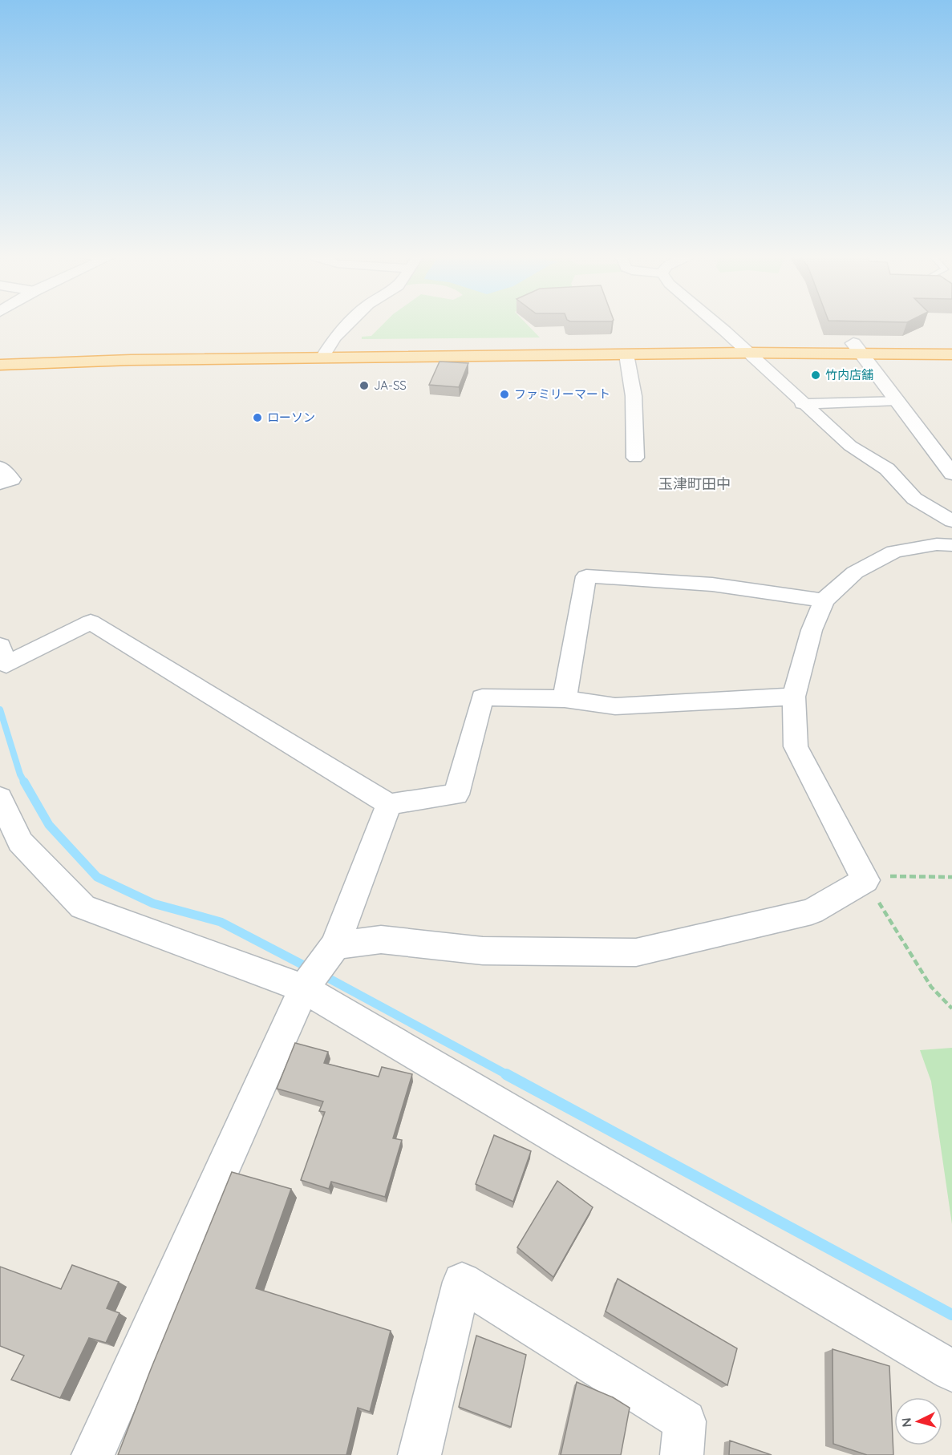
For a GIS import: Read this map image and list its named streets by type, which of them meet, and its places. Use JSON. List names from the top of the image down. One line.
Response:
{"districts":["玉津町田中"],"places":["竹内店舗","JA-SS","ファミリーマート","ローソン"],"north":"left"}
